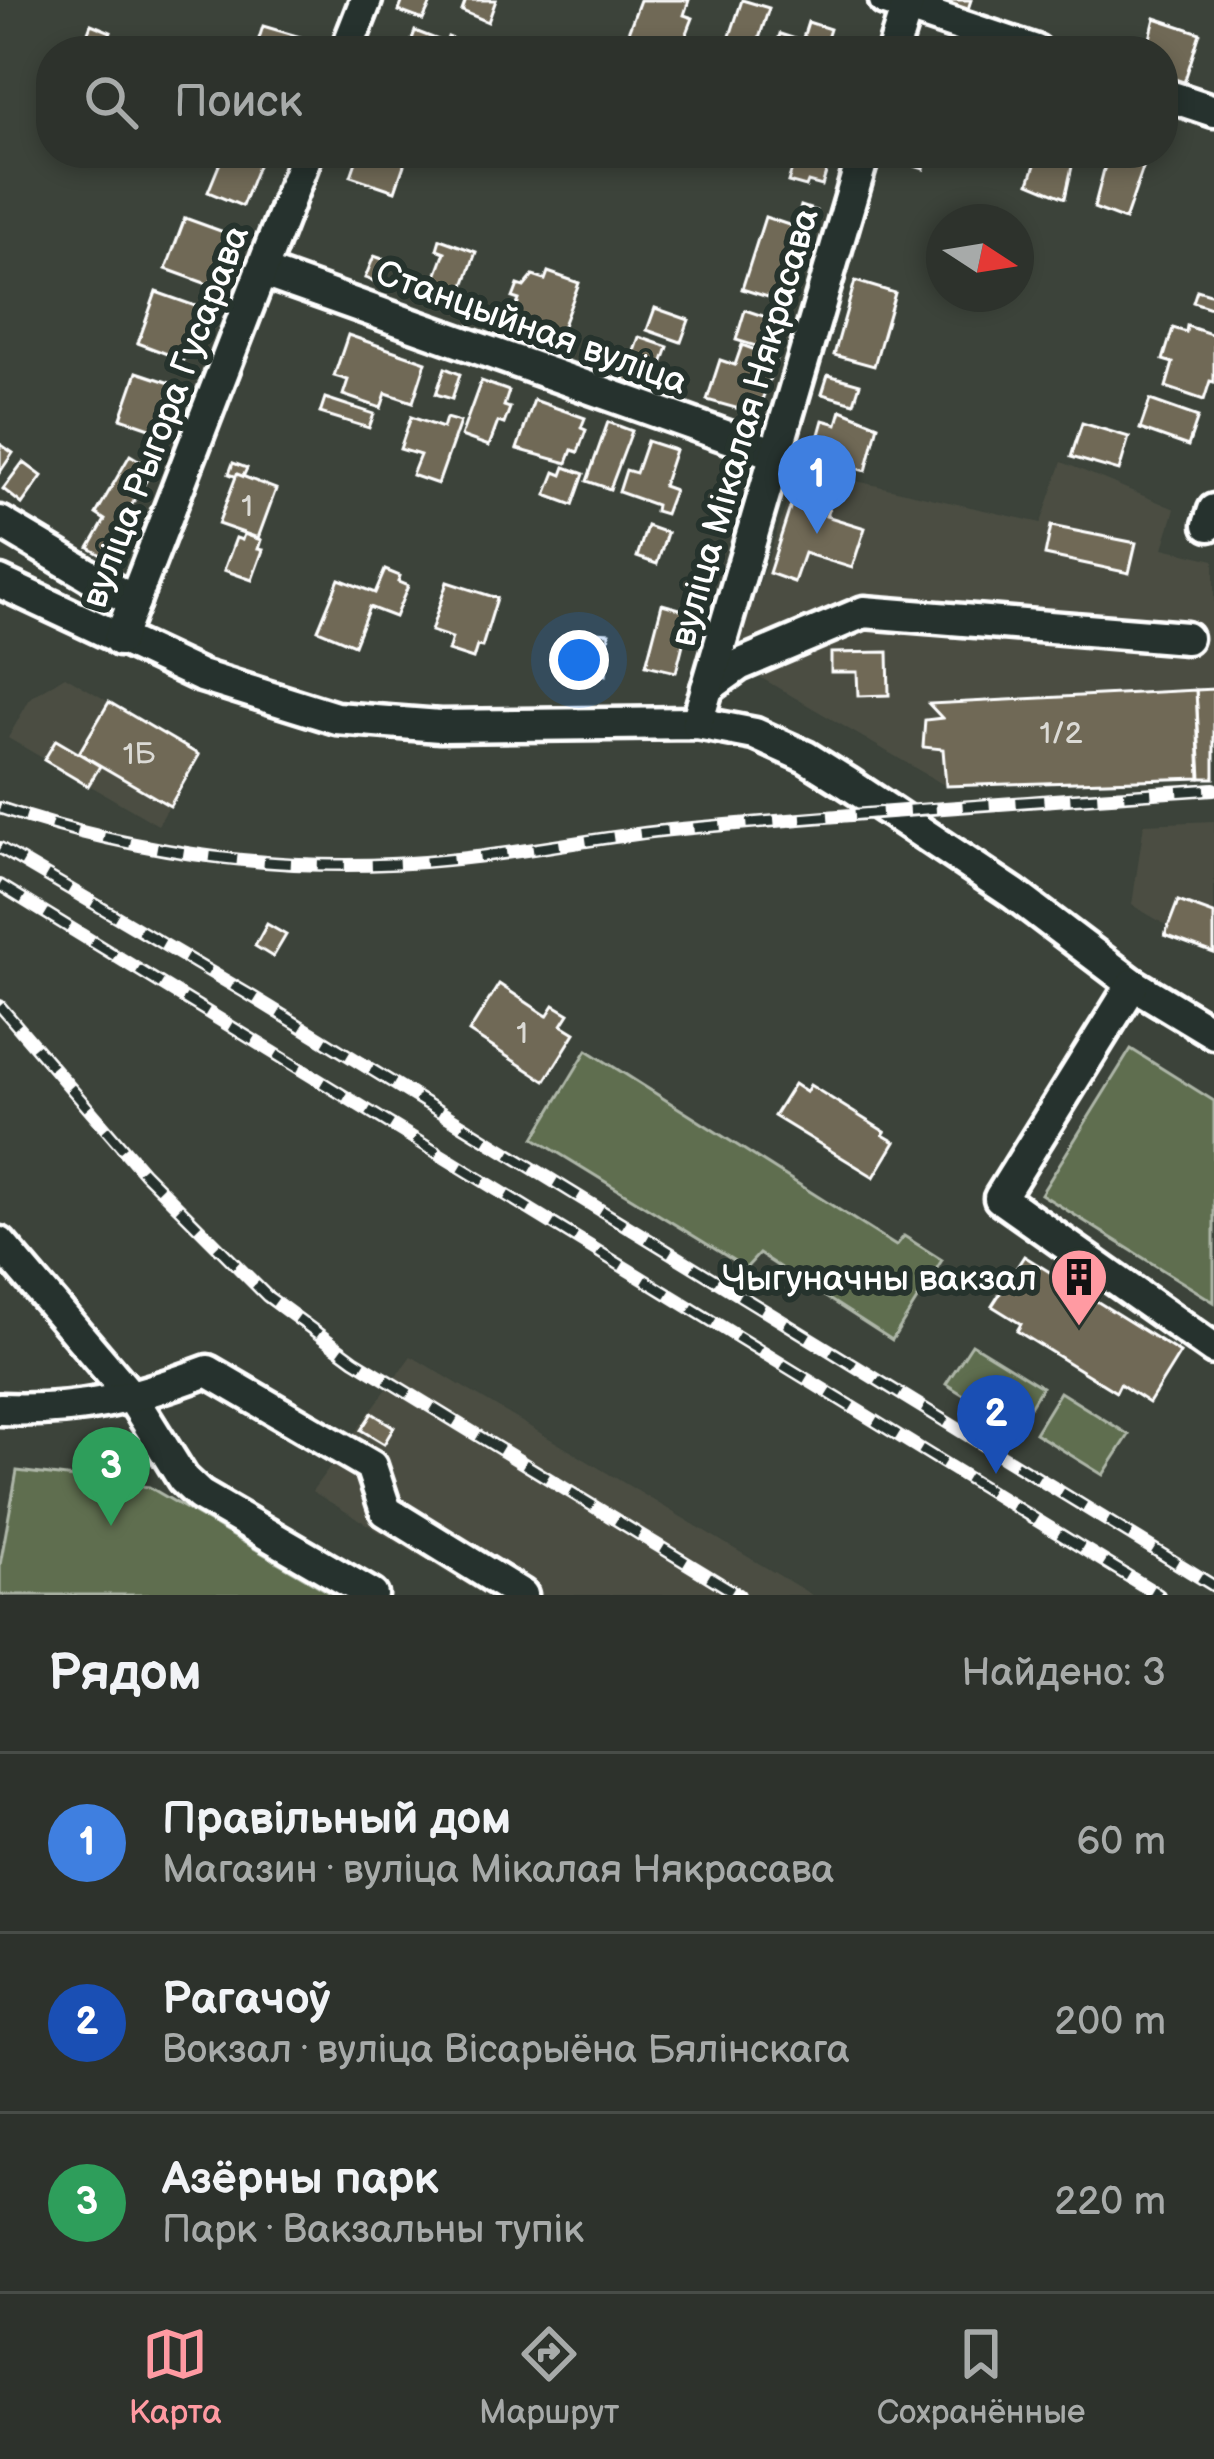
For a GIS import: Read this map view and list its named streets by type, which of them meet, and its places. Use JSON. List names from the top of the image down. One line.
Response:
{"streets":{"street":["Станцыйная вуліца","вуліца Рыгора Гусарава","вуліца Мікалая Някрасава"]},"crossings":[["Станцыйная вуліца","вуліца Рыгора Гусарава"],["Станцыйная вуліца","вуліца Мікалая Някрасава"]],"places":{"building":["Чыгуначны вакзал"]},"house_numbers":["1","1/2","1Б","1"],"north":"right","page":{"search":"Поиск","pins":["1","2","3"],"heading":["Рядом","Найдено: 3"],"list":[{"mark":"1","name":"Правільный дом","note":"Магазин · вуліца Мікалая Някрасава","value":"60 m"},{"mark":"2","name":"Рагачоў","note":"Вокзал · вуліца Вісарыёна Бялінскага","value":"200 m"},{"mark":"3","name":"Азёрны парк","note":"Парк · Вакзальны тупік","value":"220 m"}],"nav":["Карта","Маршрут","Сохранённые"]}}
